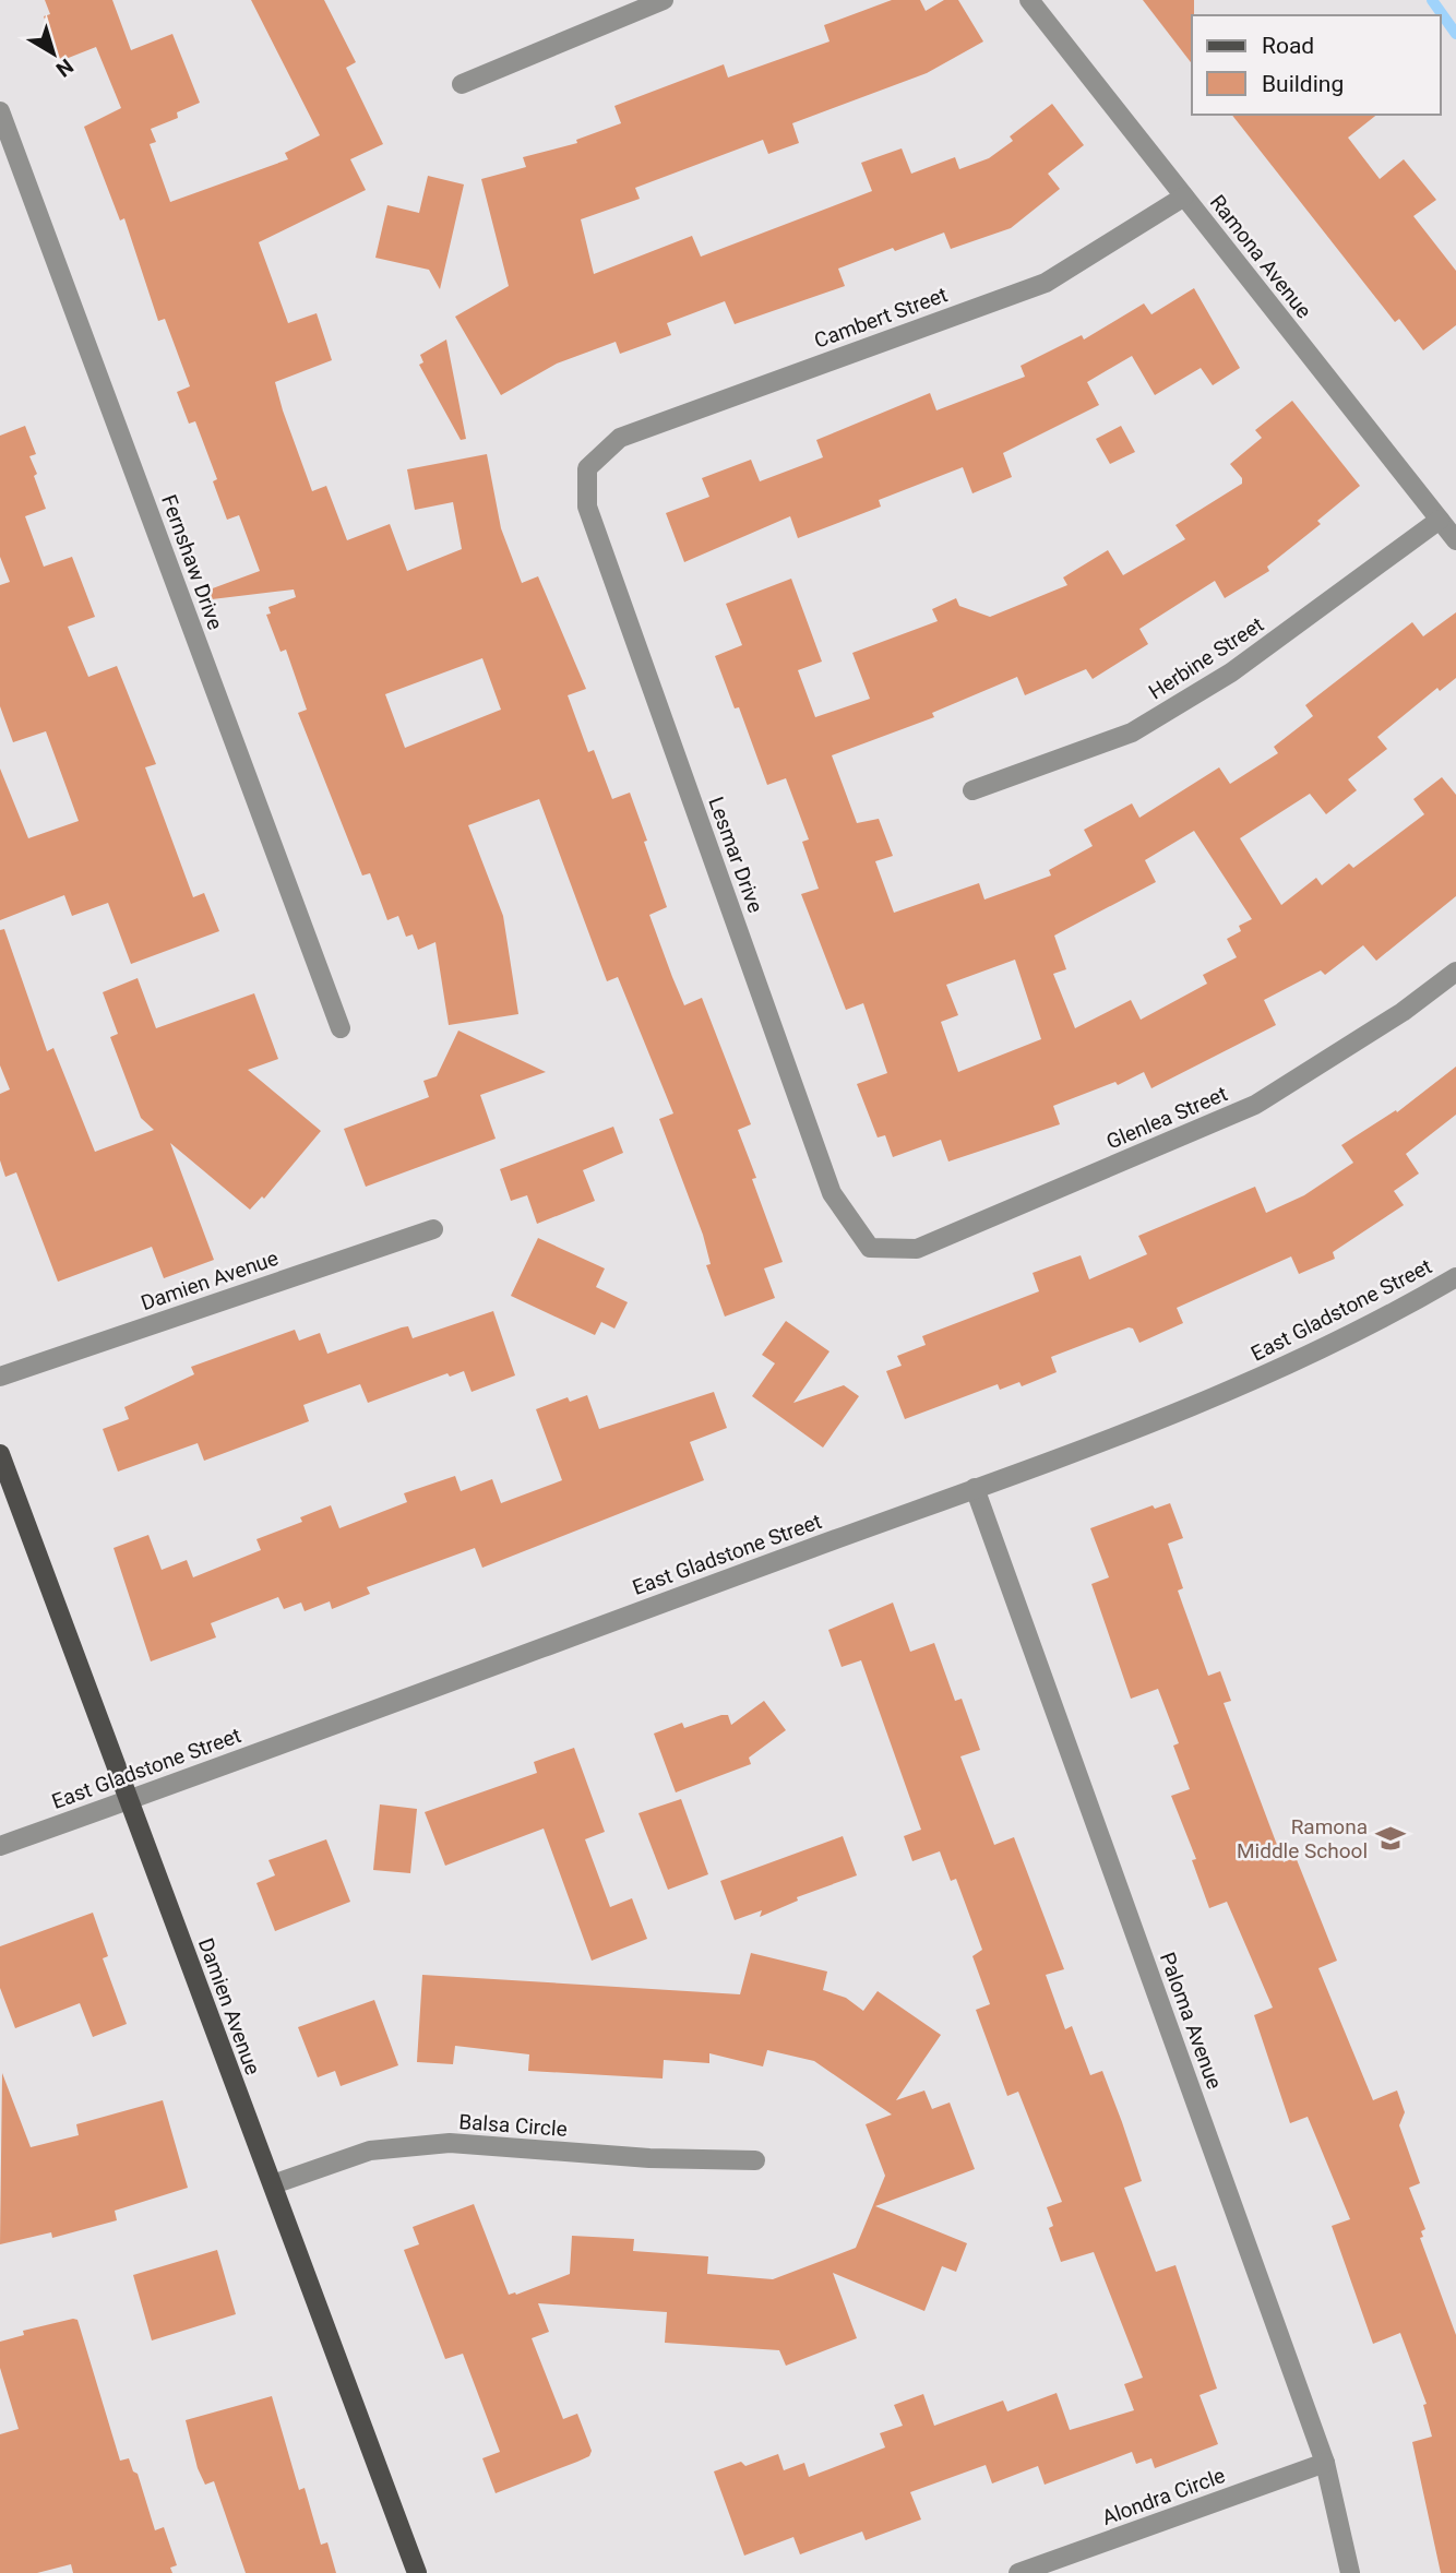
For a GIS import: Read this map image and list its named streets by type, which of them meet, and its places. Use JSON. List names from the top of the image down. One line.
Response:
{"streets":{"main road":["Damien Avenue"],"street":["Ramona Avenue","Cambert Street","Fernshaw Drive","Herbine Street","Lesmar Drive","Glenlea Street","East Gladstone Street","Paloma Avenue","Balsa Circle","Alondra Circle"]},"crossings":[["Ramona Avenue","Cambert Street"],["Ramona Avenue","Herbine Street"],["Cambert Street","Lesmar Drive"],["Lesmar Drive","Glenlea Street"],["Damien Avenue","East Gladstone Street"],["Damien Avenue","Balsa Circle"],["East Gladstone Street","Paloma Avenue"],["Paloma Avenue","Alondra Circle"]],"places":{"school or university":["Ramona Middle School"]},"legend":["Road","Building"],"north":"bottom right"}
